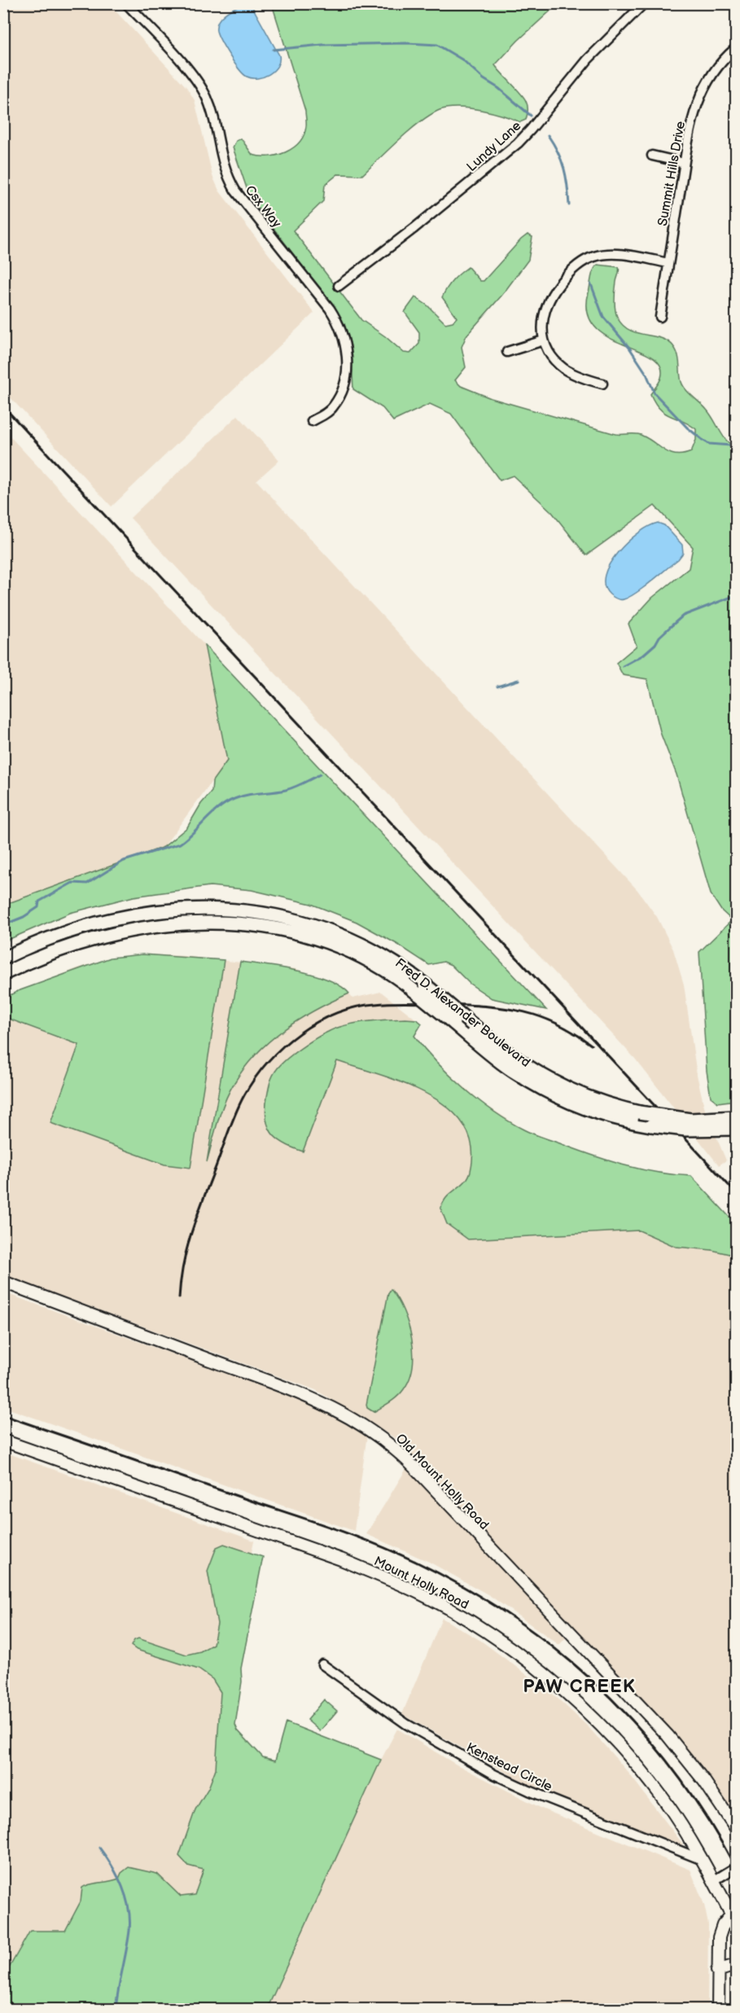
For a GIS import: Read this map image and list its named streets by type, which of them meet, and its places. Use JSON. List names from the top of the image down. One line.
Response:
{"streets":{"main road":["Fred D. Alexander Boulevard"],"street":["Lundy Lane","Summit Hills Drive","Csx Way","Old Mount Holly Road","Mount Holly Road","Kenstead Circle"]},"crossings":[["Mount Holly Road","Kenstead Circle"]],"districts":["PAW CREEK"]}
